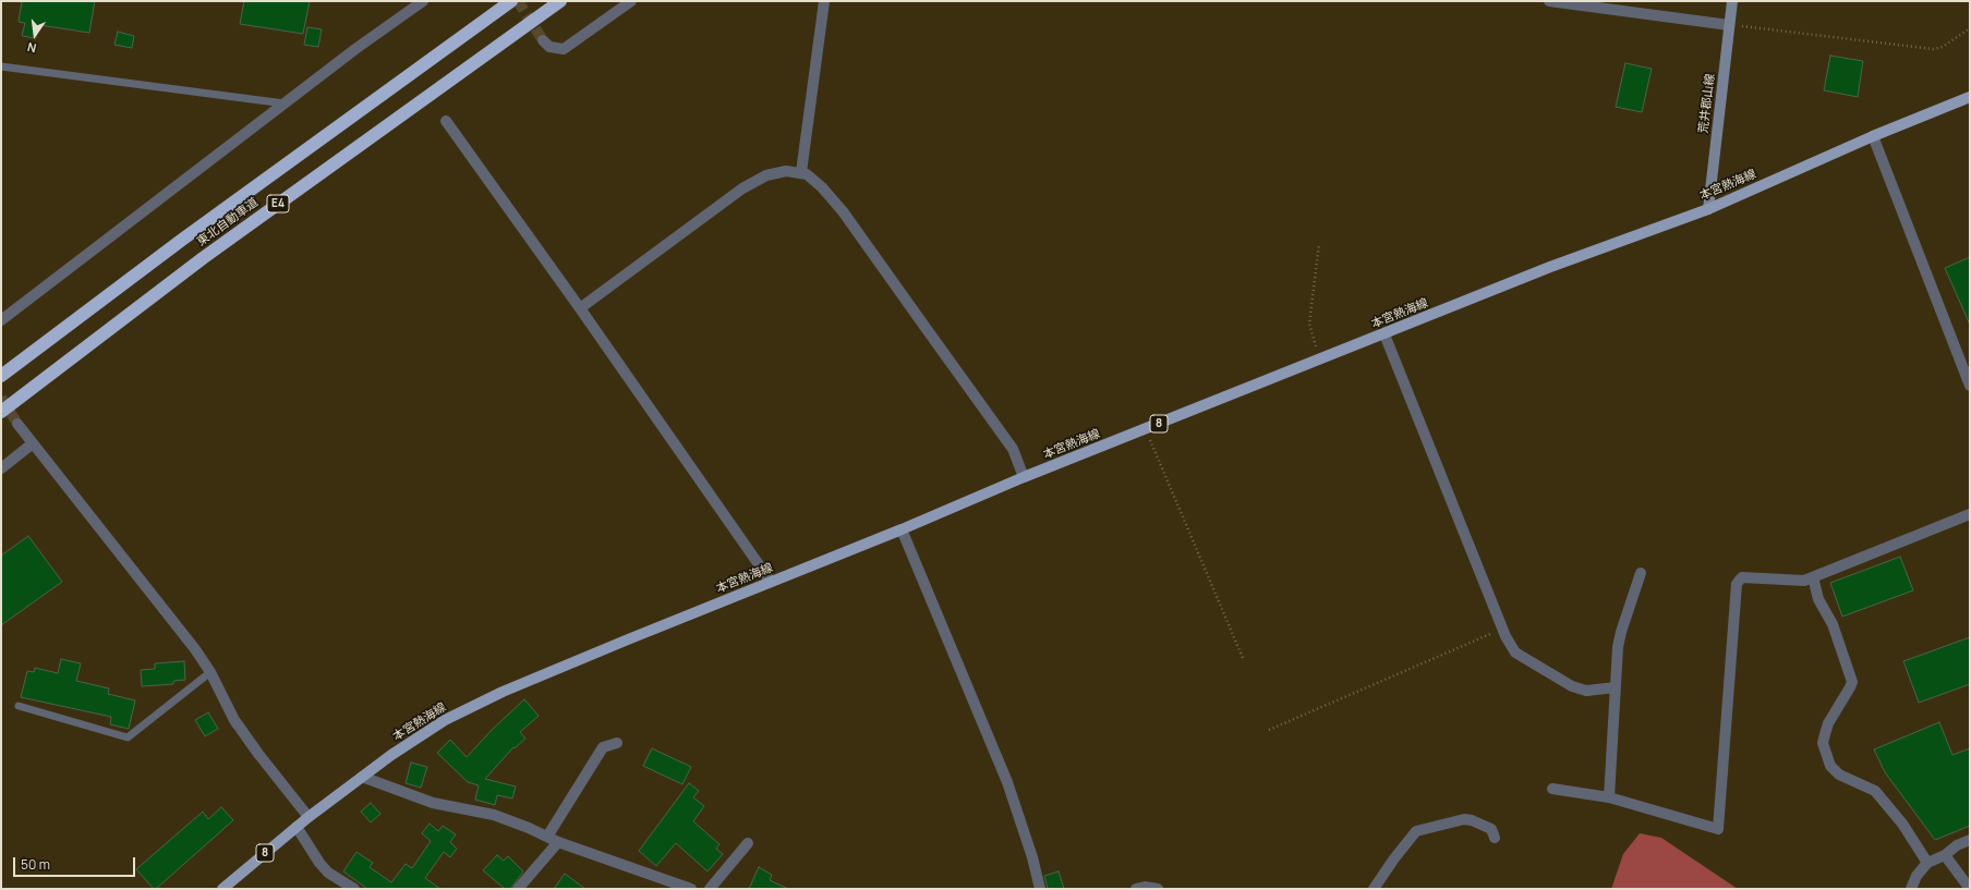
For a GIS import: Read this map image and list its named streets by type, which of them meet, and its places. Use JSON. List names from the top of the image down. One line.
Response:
{"streets":{"highway":["E4","東北自動車道"],"main road":["荒井郡山線","本宮熱海線","8"]},"crossings":[["荒井郡山線","本宮熱海線"]],"scale_bar":"50 m","north":"bottom"}
